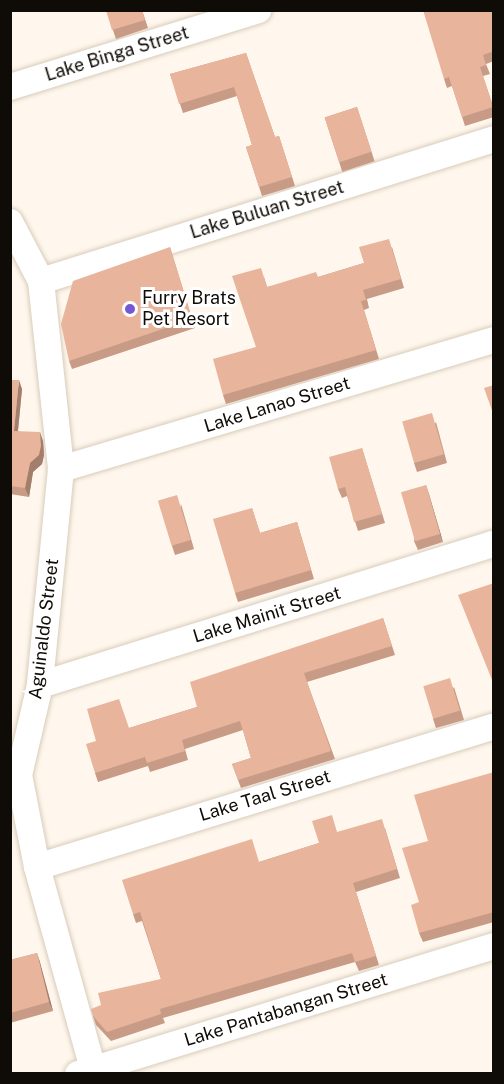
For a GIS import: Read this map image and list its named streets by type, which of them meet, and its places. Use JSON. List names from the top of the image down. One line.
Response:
{"streets":{"street":["Lake Binga Street","Lake Buluan Street","Lake Lanao Street","Lake Mainit Street","Aguinaldo Street","Lake Taal Street","Lake Pantabangan Street"]},"crossings":[["Lake Buluan Street","Aguinaldo Street"],["Lake Lanao Street","Aguinaldo Street"],["Lake Mainit Street","Aguinaldo Street"],["Aguinaldo Street","Lake Taal Street"],["Aguinaldo Street","Lake Pantabangan Street"]],"places":["Furry Brats Pet Resort"]}
